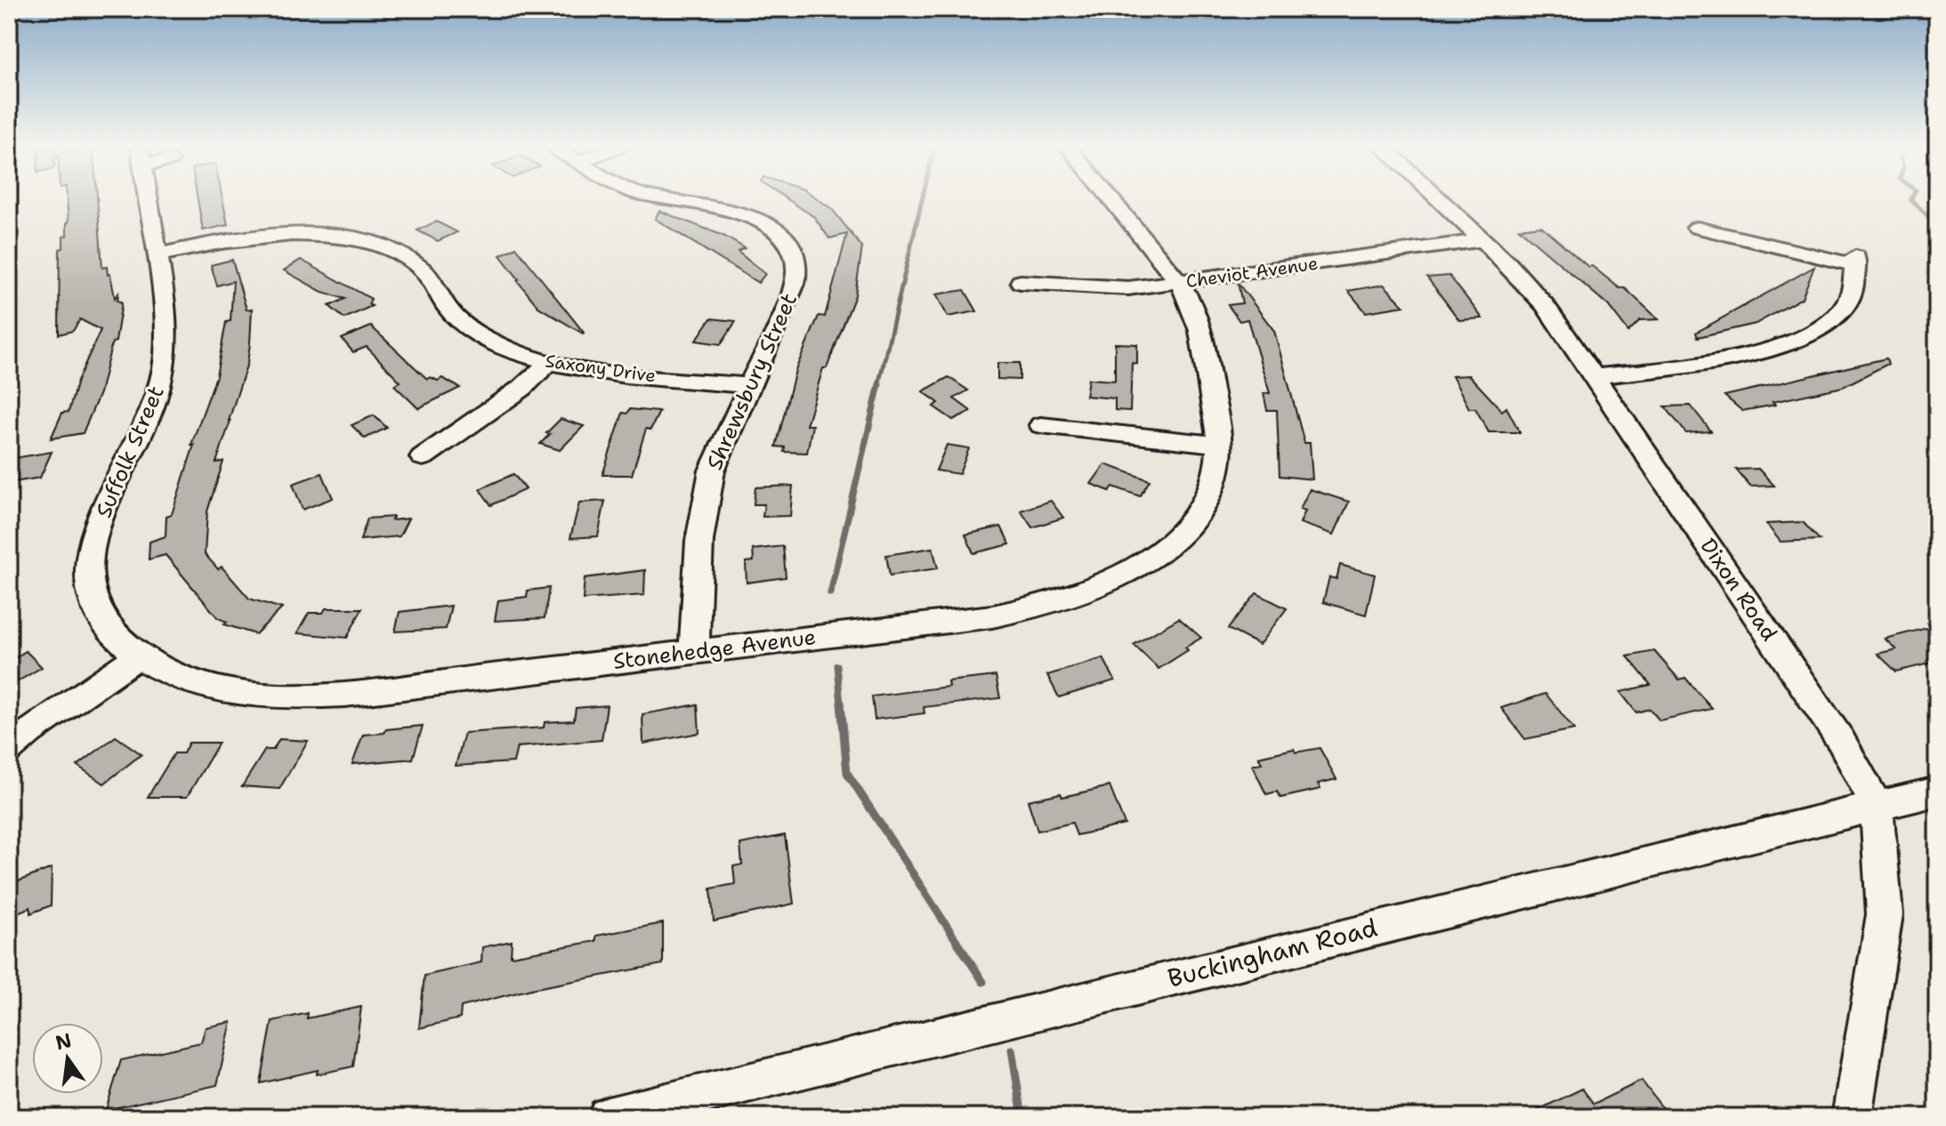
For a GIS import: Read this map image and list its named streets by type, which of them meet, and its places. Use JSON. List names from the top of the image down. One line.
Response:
{"streets":{"street":["Cheviot Avenue","Saxony Drive","Shrewsbury Street","Suffolk Street","Dixon Road","Stonehedge Avenue","Buckingham Road"]},"crossings":[["Cheviot Avenue","Dixon Road"],["Cheviot Avenue","Stonehedge Avenue"],["Saxony Drive","Shrewsbury Street"],["Saxony Drive","Suffolk Street"],["Shrewsbury Street","Stonehedge Avenue"],["Suffolk Street","Stonehedge Avenue"],["Dixon Road","Buckingham Road"]],"north":"top"}
